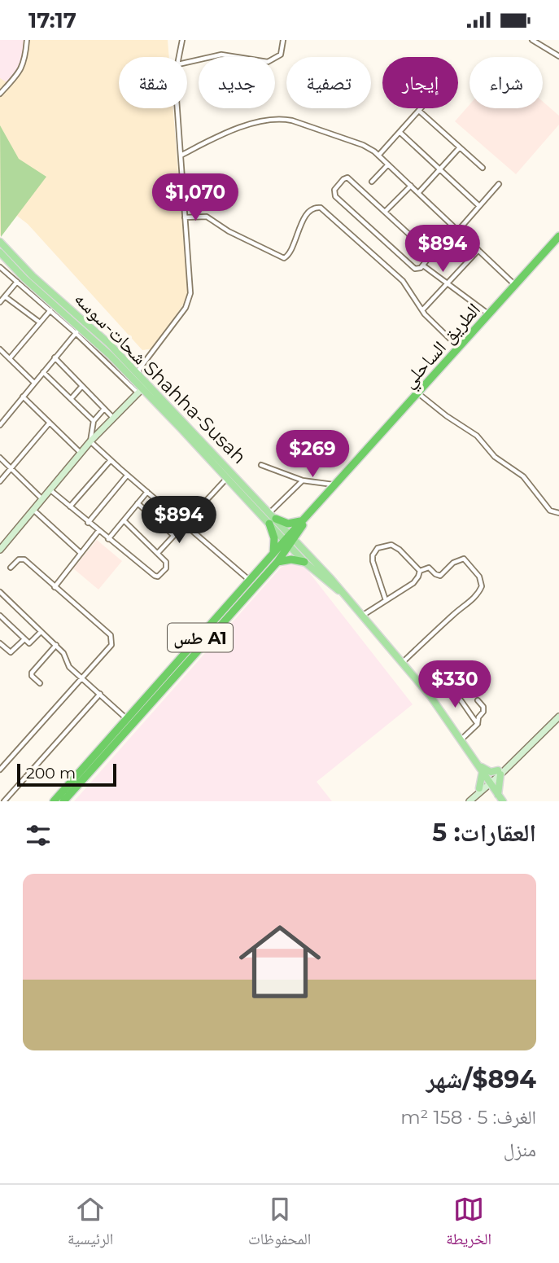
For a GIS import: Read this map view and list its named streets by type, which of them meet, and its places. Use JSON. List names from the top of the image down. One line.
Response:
{"streets":{"highway":["الطريق الساحلي","طس A1"],"main road":["شحات-سوسه Shahha-Susah"]},"crossings":[["الطريق الساحلي","طس A1"],["شحات-سوسه Shahha-Susah","طس A1"]],"scale_bar":"200 m","page":{"status":"17:17","chip":["شراء","إيجار","تصفية","جديد","شقة"],"price":["$1,070","$894","$269","$894","$330"],"scale":"200 m","heading":"العقارات: 5","list":[{"name":"$894/شهر","note":"الغرف: 5 · 158 m² · منزل"}],"tabs":["الخريطة","المحفوظات","الرئيسية"]}}
